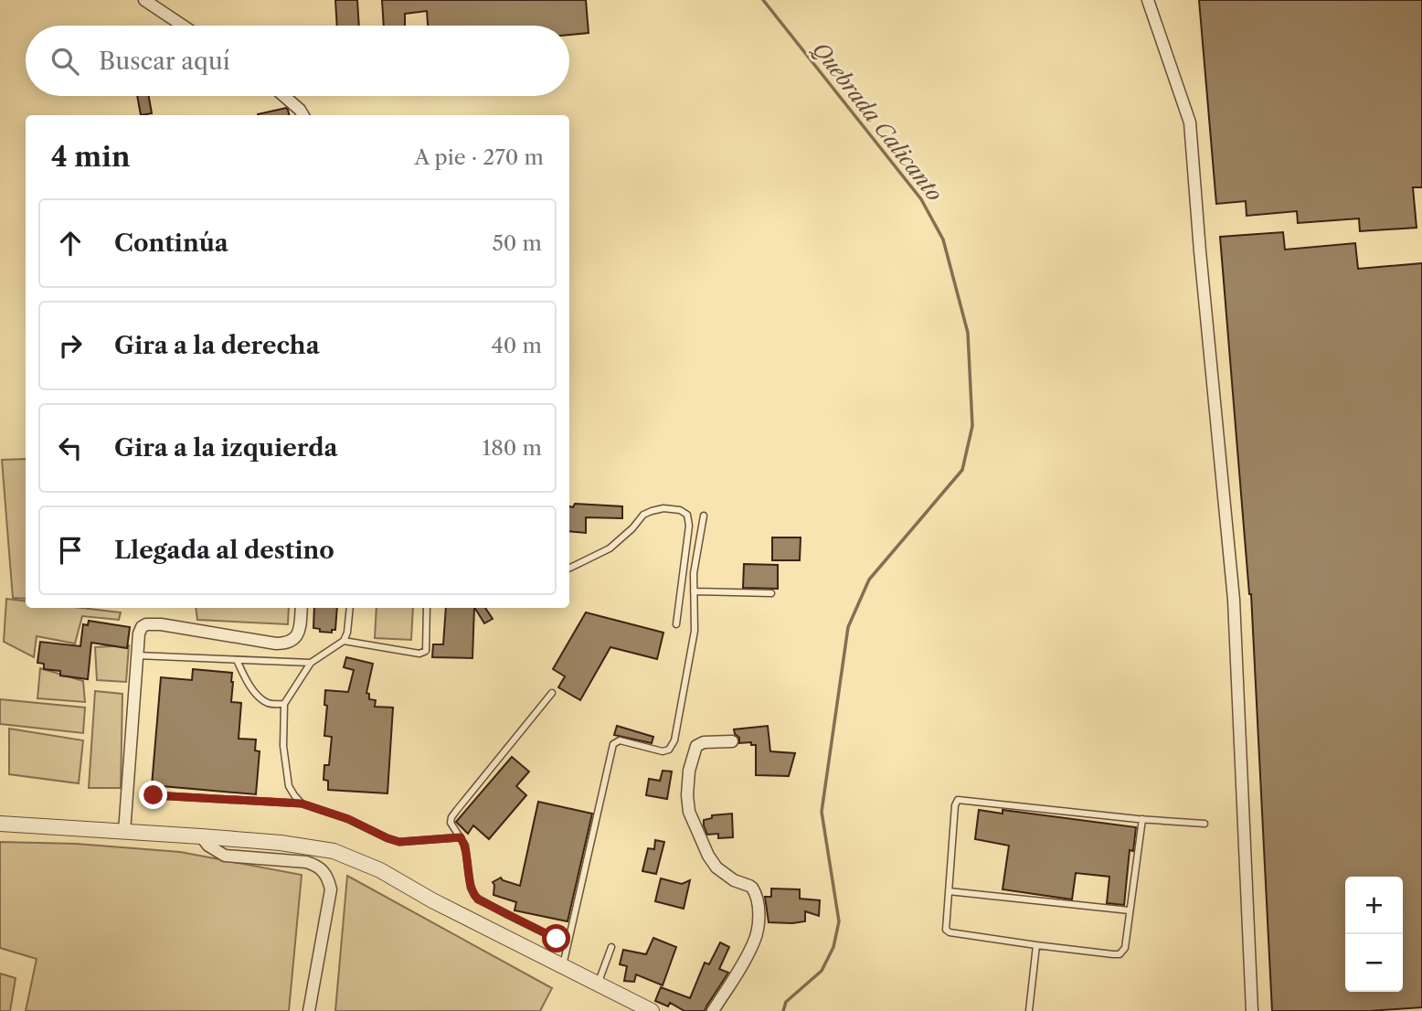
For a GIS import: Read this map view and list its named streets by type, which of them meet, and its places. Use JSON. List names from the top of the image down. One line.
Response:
{"water":["Quebrada Calicanto"],"page":{"search":"Buscar aquí","heading":["4 min","A pie · 270 m"],"list":[["Continúa","50 m"],["Gira a la derecha","40 m"],["Gira a la izquierda","180 m"],"Llegada al destino"],"map_buttons":["+","−"]}}
